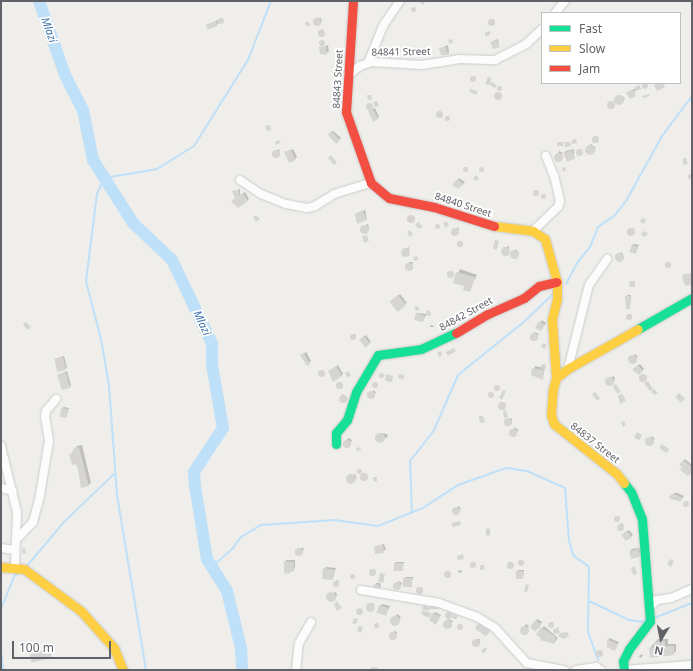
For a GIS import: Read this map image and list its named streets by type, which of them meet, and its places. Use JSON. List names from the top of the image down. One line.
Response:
{"streets":{"street":["84841 Street","84843 Street","84840 Street","84842 Street","84837 Street"]},"crossings":[["84841 Street","84843 Street"],["84843 Street","84840 Street"],["84840 Street","84837 Street"],["84842 Street","84837 Street"]],"water":["Mlazi"],"legend":["Fast","Slow","Jam"],"scale_bar":"100 m","north":"bottom"}
